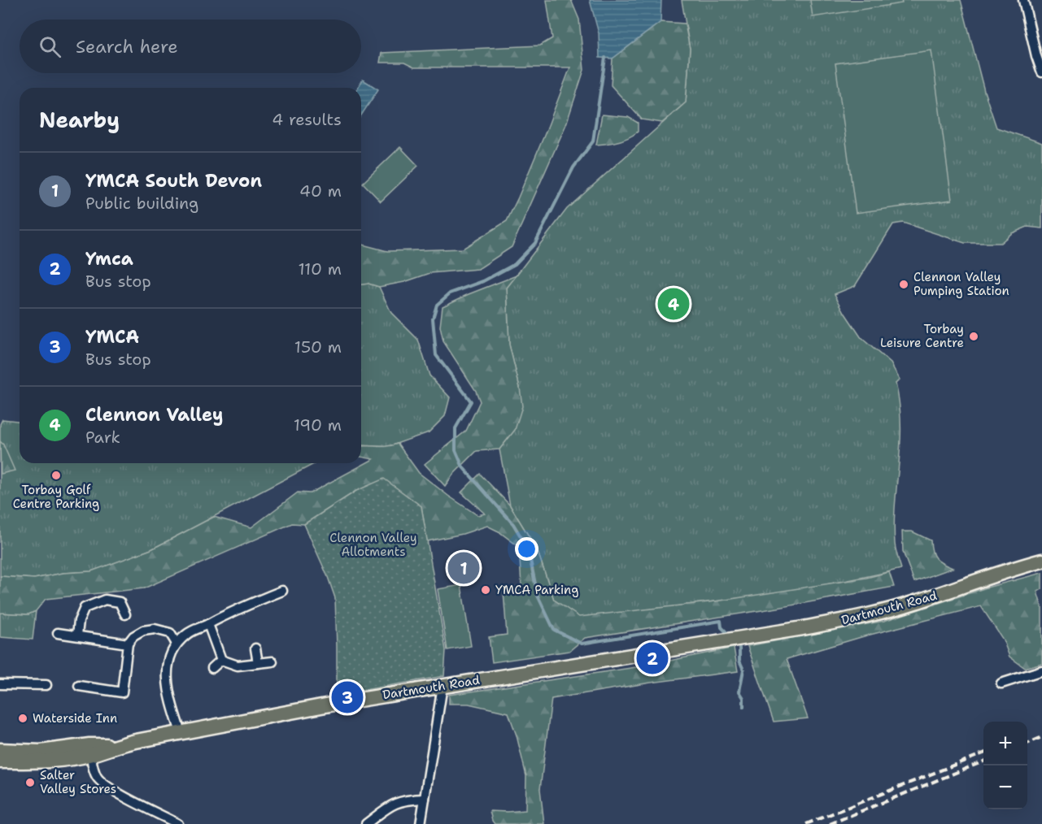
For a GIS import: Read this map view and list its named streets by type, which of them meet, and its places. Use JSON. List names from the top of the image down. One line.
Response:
{"streets":{"main road":["Dartmouth Road"]},"parks":["Clennon Valley Allotments"],"places":["Clennon Valley Pumping Station","Torbay Leisure Centre","Torbay Golf Centre Parking","YMCA Parking","Waterside Inn","Salter Valley Stores"],"page":{"search":"Search here","heading":["Nearby","4 results"],"list":[{"mark":"1","name":"YMCA South Devon","note":"Public building","value":"40 m"},{"mark":"2","name":"Ymca","note":"Bus stop","value":"110 m"},{"mark":"3","name":"YMCA","note":"Bus stop","value":"150 m"},{"mark":"4","name":"Clennon Valley","note":"Park","value":"190 m"}],"pins":["4","1","2","3"],"map_buttons":["+","−"]}}
